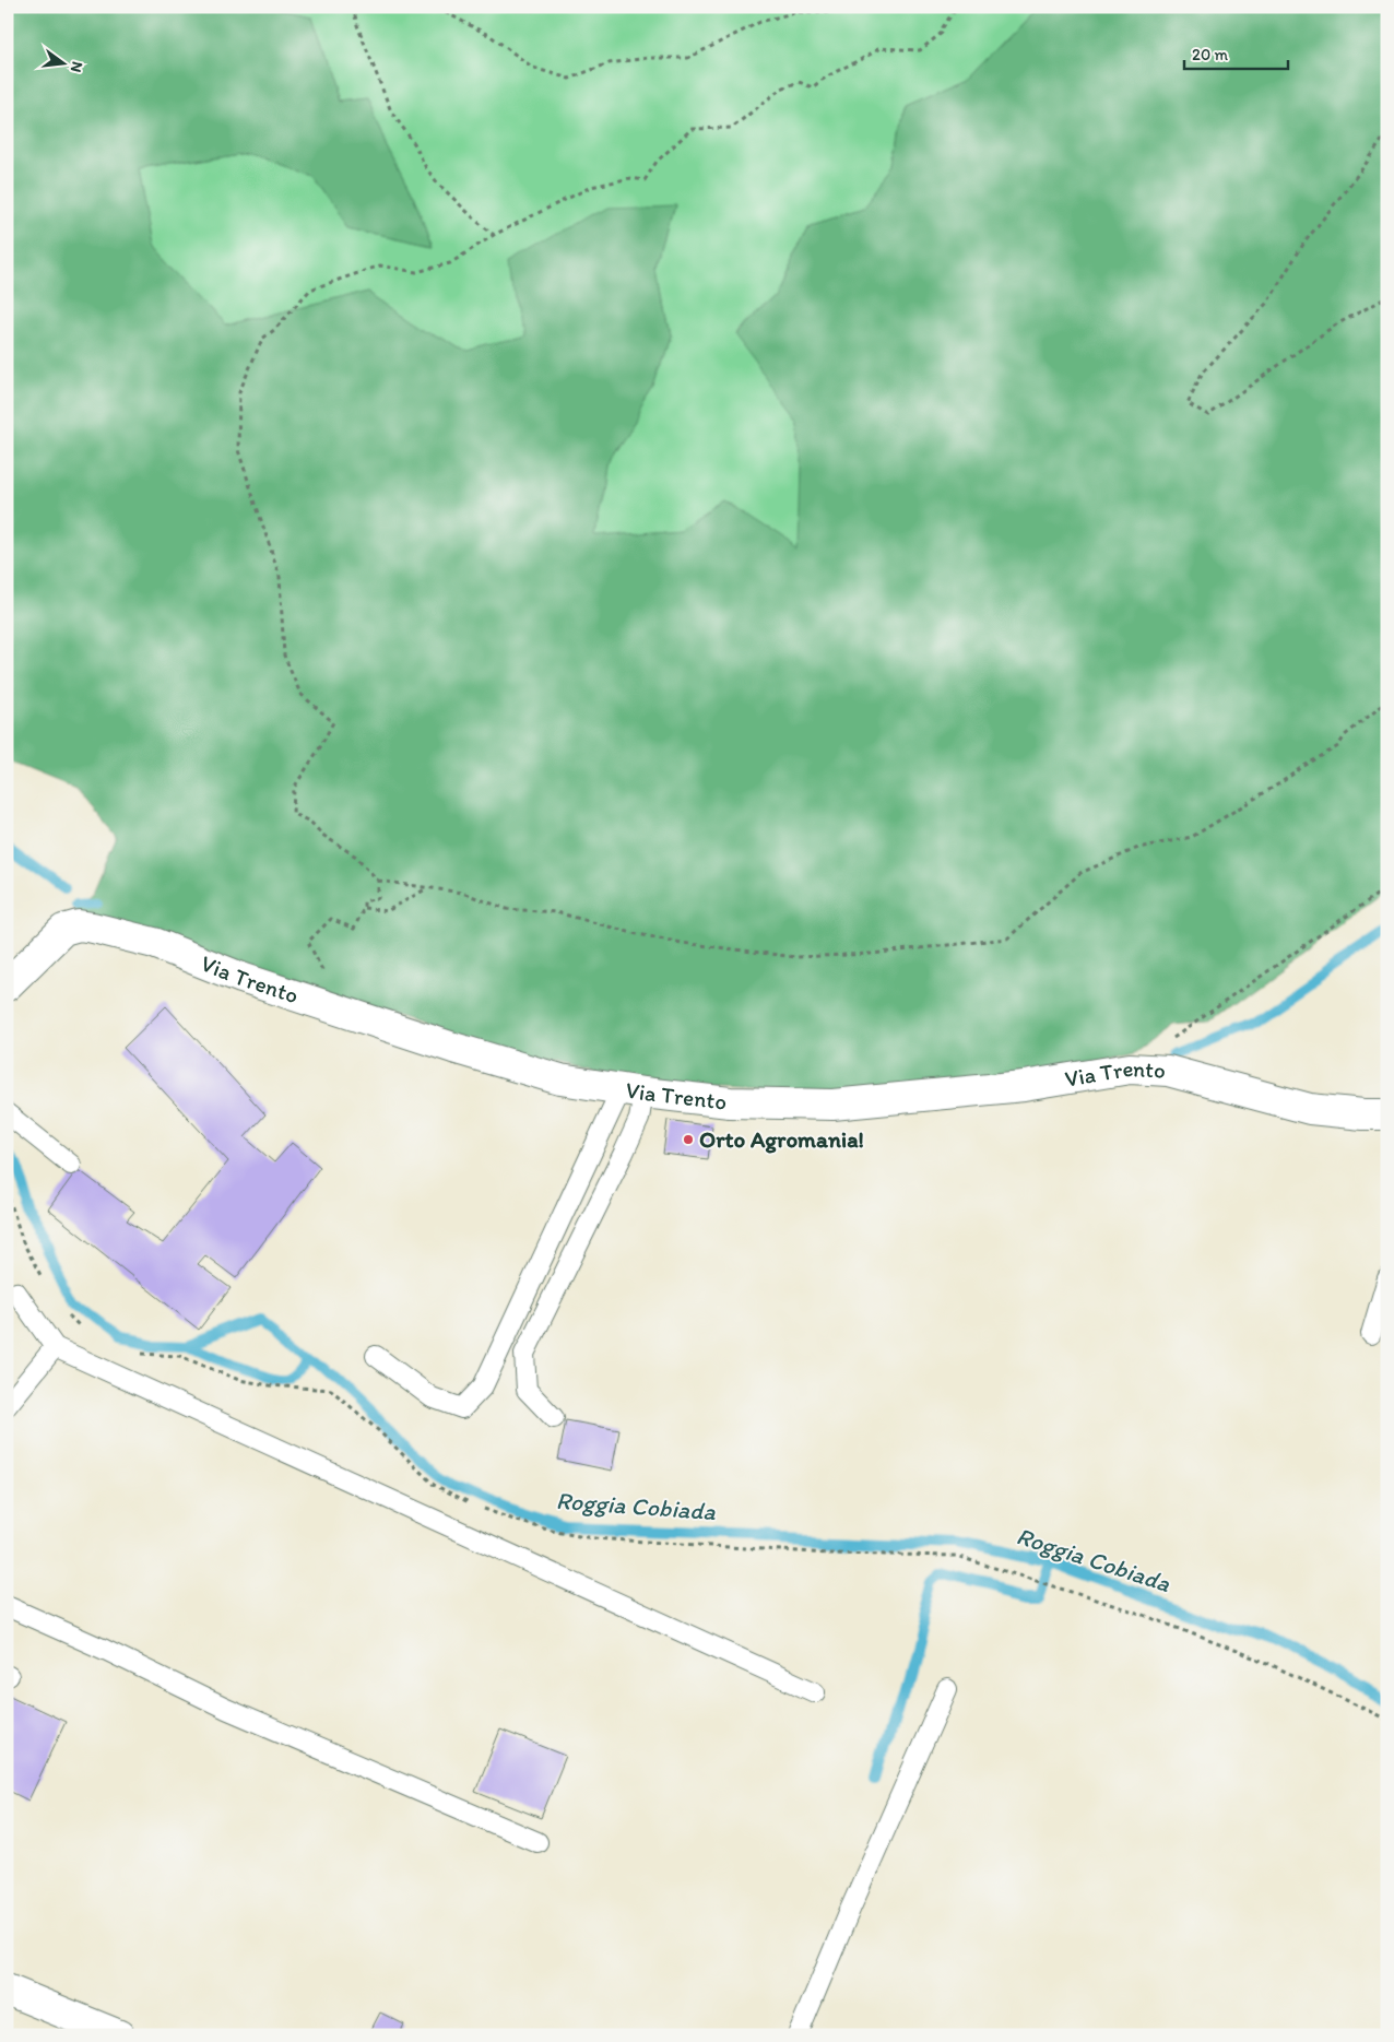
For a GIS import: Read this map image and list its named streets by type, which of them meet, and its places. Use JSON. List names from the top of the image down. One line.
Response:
{"streets":{"street":["Via Trento"]},"water":["Roggia Cobiada"],"places":["Orto Agromania!"],"scale_bar":"20 m","north":"right"}
